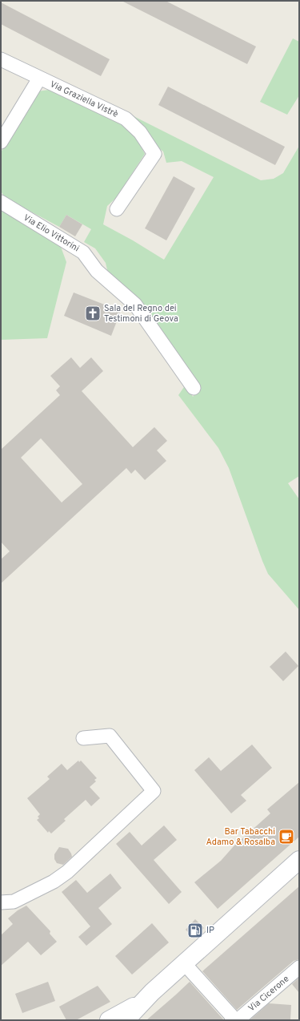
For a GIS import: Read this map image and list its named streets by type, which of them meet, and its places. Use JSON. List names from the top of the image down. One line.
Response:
{"streets":{"street":["Via Graziella Vistrè","Via Elio Vittorini","Via Cicerone"]},"places":{"church":["Sala del Regno dei Testimoni di Geova"],"cafe":["Bar Tabacchi Adamo & Rosalba"],"fuel station":["IP"]}}
